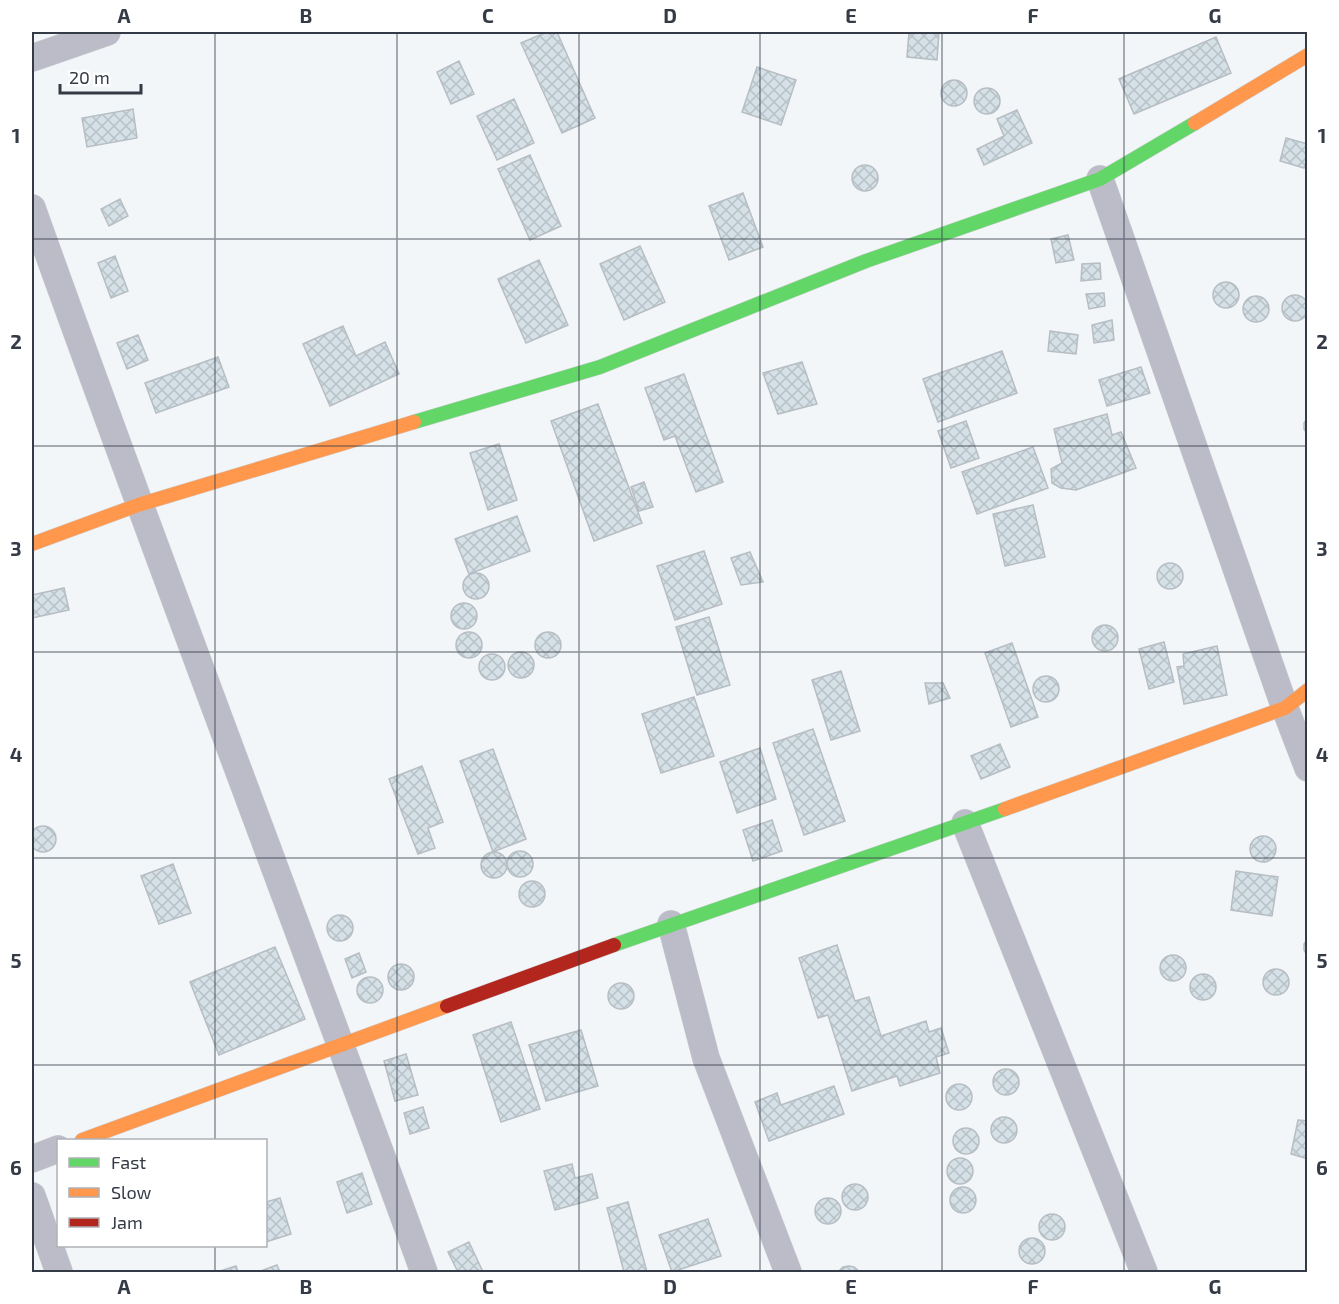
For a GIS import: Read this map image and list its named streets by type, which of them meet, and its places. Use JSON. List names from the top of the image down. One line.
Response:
{"legend":["Fast","Slow","Jam"],"scale_bar":"20 m","grid":{"columns":["A","B","C","D","E","F","G"],"rows":["1","2","3","4","5","6"]}}
